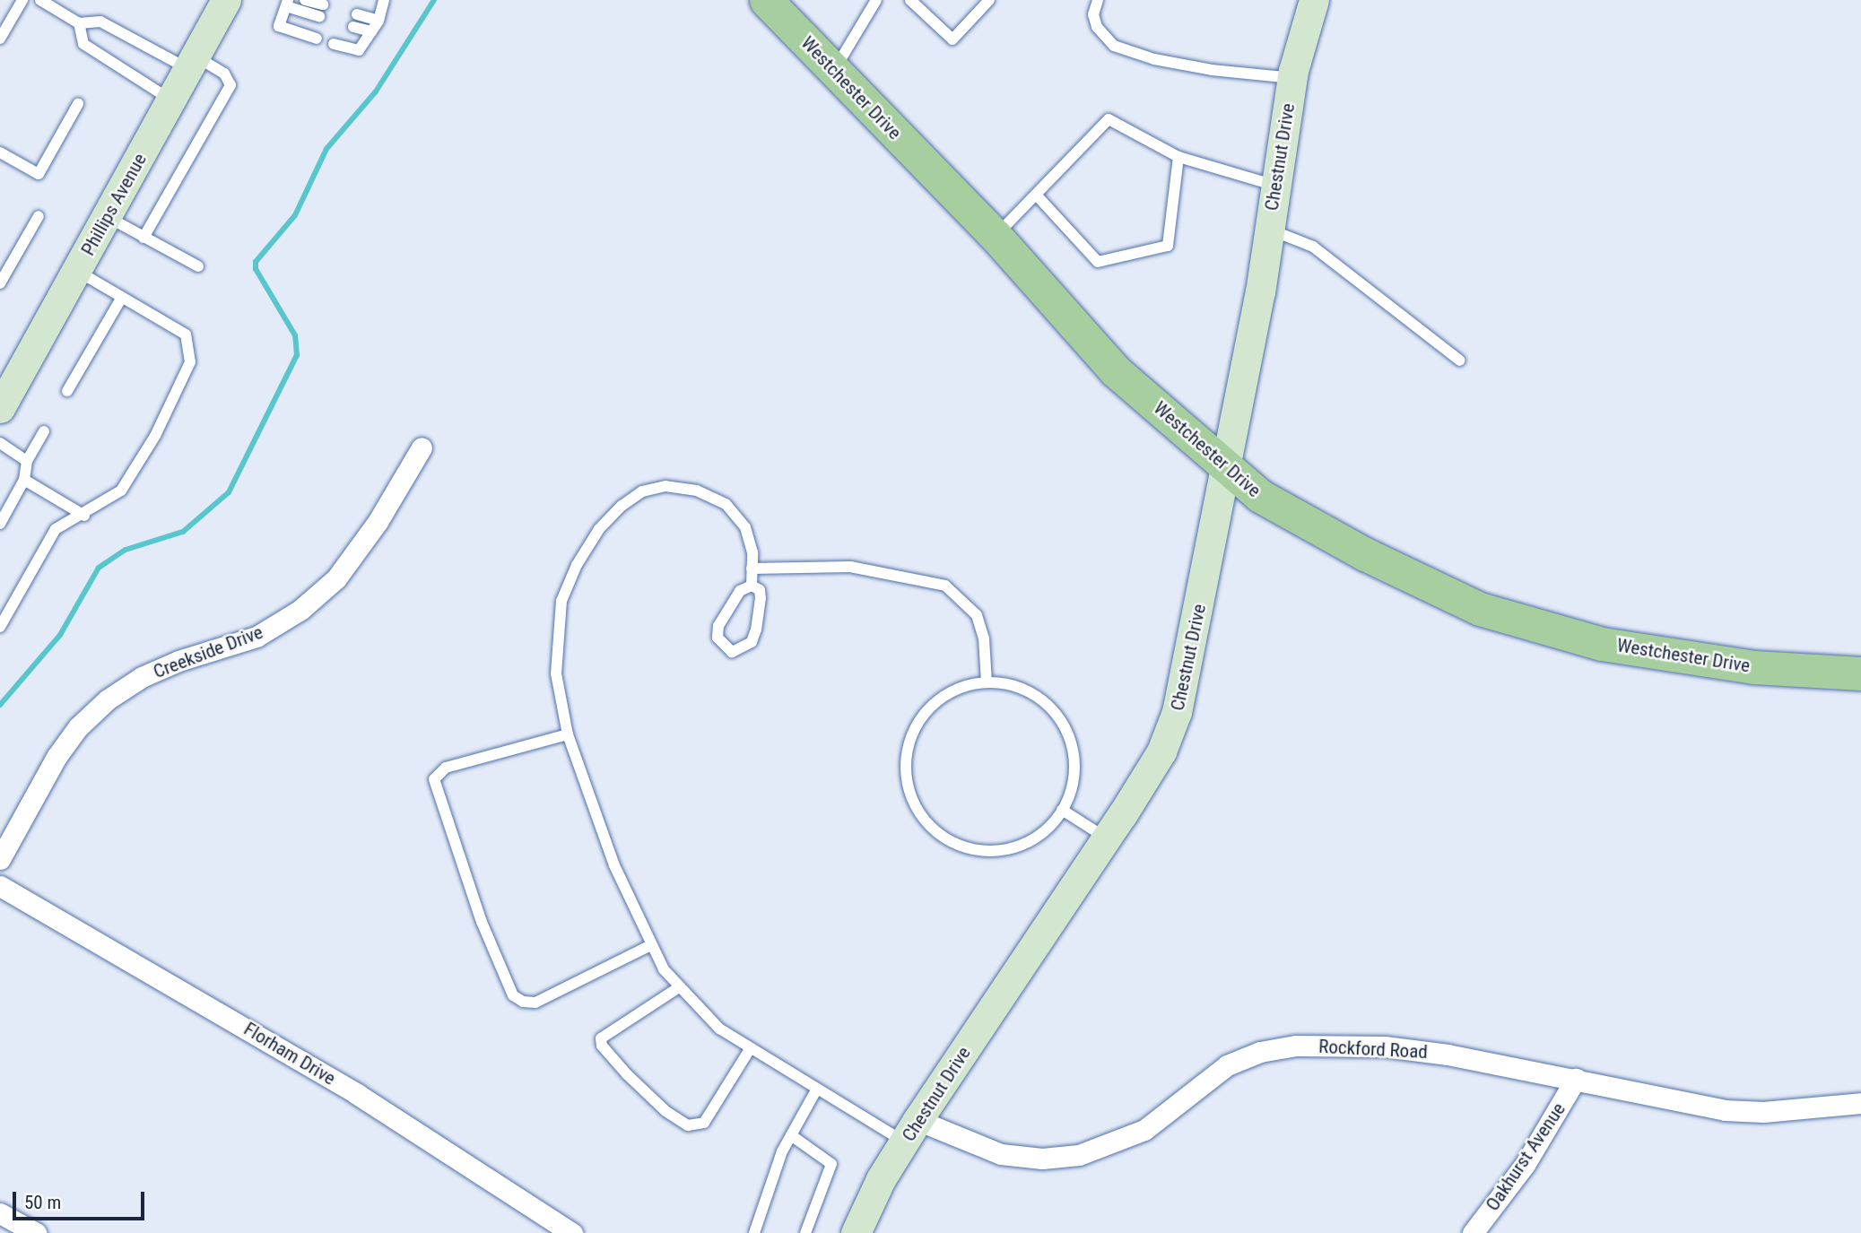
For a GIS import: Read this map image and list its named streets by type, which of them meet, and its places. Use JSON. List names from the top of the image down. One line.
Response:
{"streets":{"main road":["Westchester Drive"],"street":["Chestnut Drive","Phillips Avenue","Creekside Drive","Rockford Road","Florham Drive","Oakhurst Avenue"]},"crossings":[["Westchester Drive","Chestnut Drive"],["Chestnut Drive","Rockford Road"],["Rockford Road","Oakhurst Avenue"]],"scale_bar":"50 m"}
